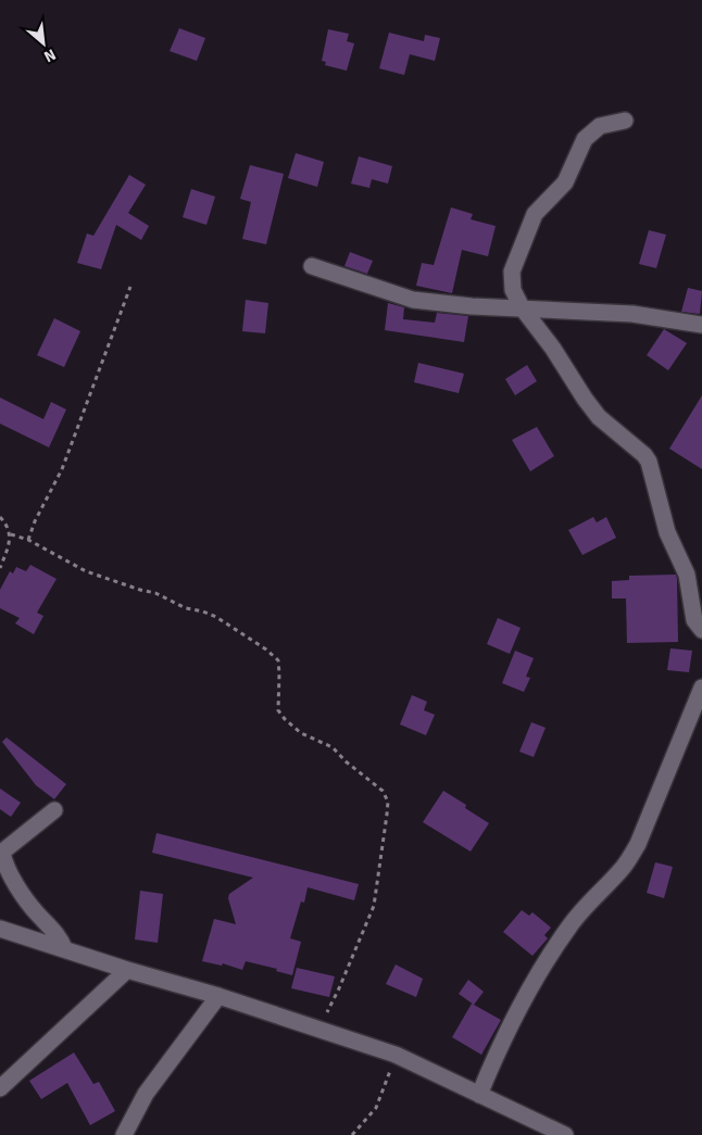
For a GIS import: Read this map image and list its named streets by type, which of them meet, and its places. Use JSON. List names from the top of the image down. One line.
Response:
{"north":"bottom right"}
